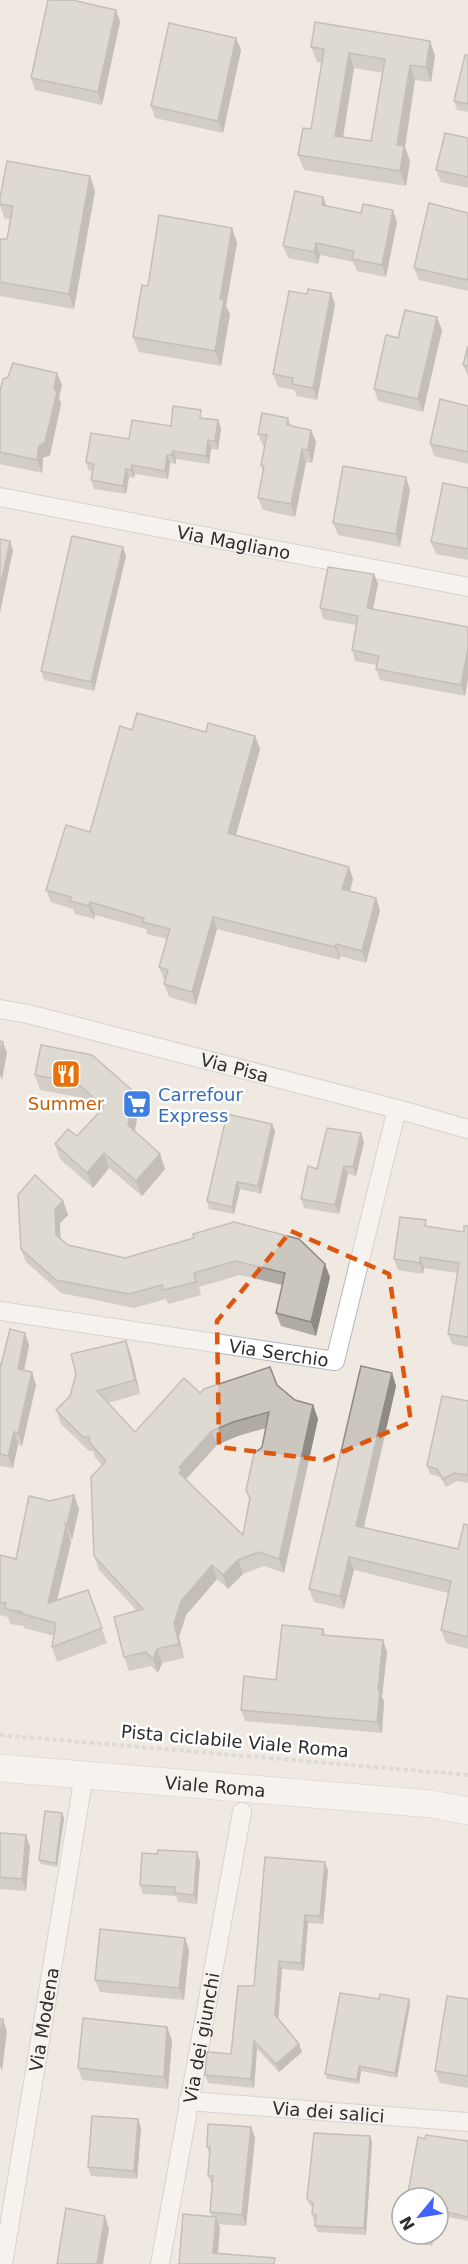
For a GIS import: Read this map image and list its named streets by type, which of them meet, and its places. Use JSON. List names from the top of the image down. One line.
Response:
{"streets":{"main road":["Viale Roma"],"street":["Via Magliano","Via Pisa","Via Serchio","Via Modena","Via dei giunchi","Via dei salici"],"path":["Pista ciclabile Viale Roma"]},"crossings":[["Via Pisa","Via Serchio"],["Viale Roma","Via Modena"],["Via dei giunchi","Via dei salici"]],"places":{"restaurant":["Summer"],"supermarket":["Carrefour Express"]},"north":"bottom left"}
